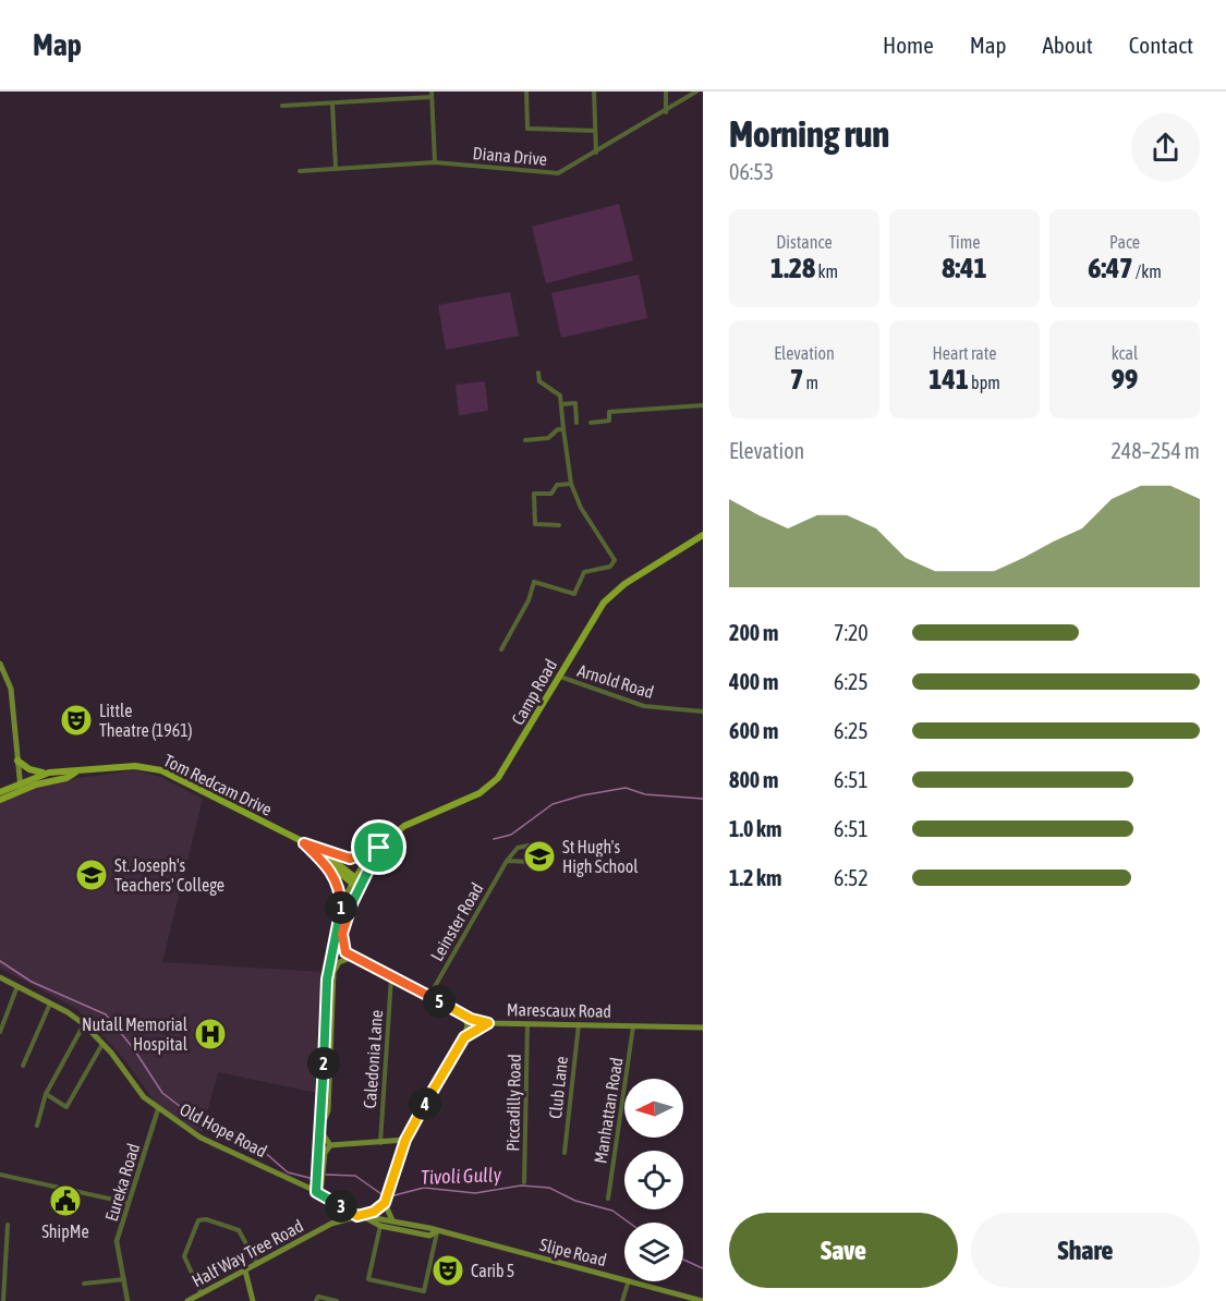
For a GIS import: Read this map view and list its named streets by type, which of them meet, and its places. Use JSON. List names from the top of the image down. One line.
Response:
{"streets":{"main road":["Camp Road","Tom Redcam Drive","Marescaux Road","Old Hope Road","Slipe Road","Half Way Tree Road"],"street":["Diana Drive","Arnold Road","Leinster Road","Caledonia Lane","Club Lane","Piccadilly Road","Manhattan Road","Eureka Road"]},"crossings":[["Arnold Road","Camp Road"],["Camp Road","Tom Redcam Drive"],["Leinster Road","Marescaux Road"],["Marescaux Road","Caledonia Lane"],["Marescaux Road","Club Lane"],["Marescaux Road","Piccadilly Road"],["Marescaux Road","Manhattan Road"],["Old Hope Road","Eureka Road"],["Old Hope Road","Slipe Road"],["Old Hope Road","Half Way Tree Road"],["Slipe Road","Half Way Tree Road"]],"water":["Tivoli Gully"],"places":{"theatre":["Little Theatre (1961)","Carib 5"],"school or university":["St Hugh's High School","St. Joseph's Teachers' College"],"hospital":["Nutall Memorial Hospital"],"public building":["ShipMe"]},"north":"left","page":{"header":"Map","nav":["Home","Map","About","Contact"],"heading":["Morning run","06:53"],"stats":[["Distance","1.28 km"],["Time","8:41"],["Pace","6:47 /km"],["Elevation","7 m"],["Heart rate","141 bpm"],["kcal","99"]],"chart":["Elevation","248–254 m"],"list":[{"name":"200 m","note":"7:20"},{"name":"400 m","note":"6:25"},{"name":"600 m","note":"6:25"},{"name":"800 m","note":"6:51"},{"name":"1.0 km","note":"6:51"},{"name":"1.2 km","note":"6:52"}],"pins":["1","5","2","4","3"],"buttons":["Save","Share"]}}
